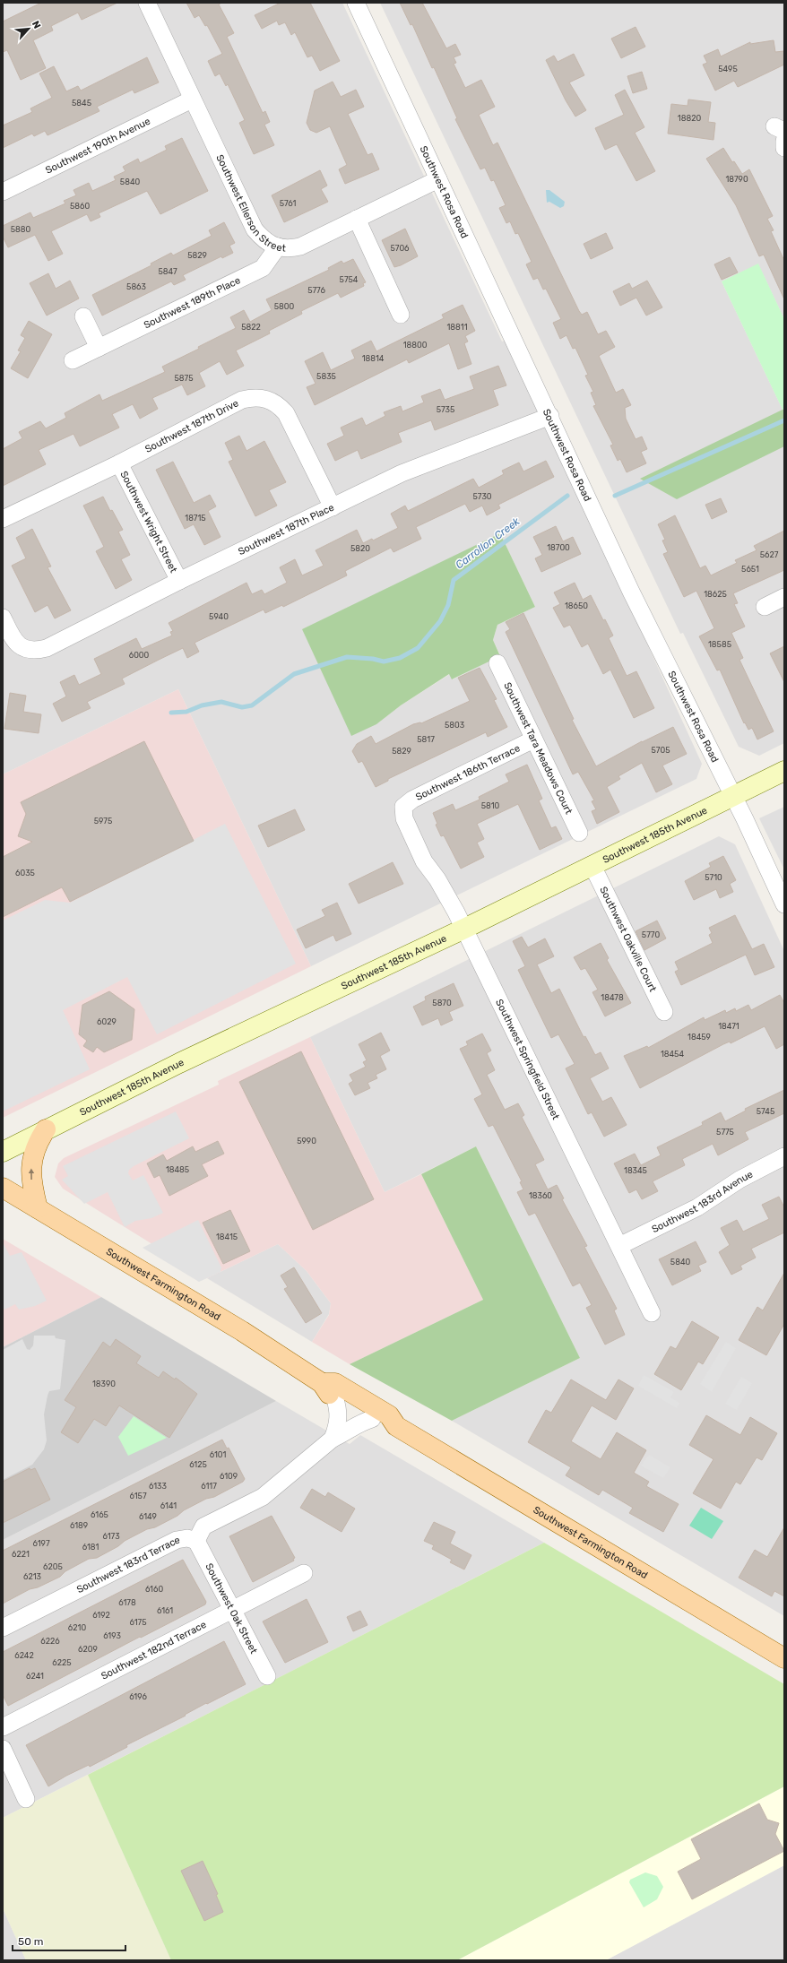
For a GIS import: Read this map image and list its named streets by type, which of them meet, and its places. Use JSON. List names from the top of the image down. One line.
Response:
{"streets":{"main road":["Southwest 185th Avenue","Southwest Farmington Road"],"street":["Southwest 190th Avenue","Southwest Rosa Road","Southwest Ellerson Street","Southwest 189th Place","Southwest 187th Drive","Southwest Wright Street","Southwest 187th Place","Southwest Tara Meadows Court","Southwest 186th Terrace","Southwest Oakville Court","Southwest Springfield Street","Southwest 183rd Avenue","Southwest 183rd Terrace","Southwest Oak Street","Southwest 182nd Terrace"]},"crossings":[["Southwest 190th Avenue","Southwest Ellerson Street"],["Southwest Rosa Road","Southwest Ellerson Street"],["Southwest Rosa Road","Southwest 187th Place"],["Southwest Rosa Road","Southwest 185th Avenue"],["Southwest Ellerson Street","Southwest 189th Place"],["Southwest 187th Drive","Southwest Wright Street"],["Southwest 187th Drive","Southwest 187th Place"],["Southwest Wright Street","Southwest 187th Place"],["Southwest Tara Meadows Court","Southwest 186th Terrace"],["Southwest 186th Terrace","Southwest Springfield Street"],["Southwest 185th Avenue","Southwest Oakville Court"],["Southwest 185th Avenue","Southwest Springfield Street"],["Southwest Springfield Street","Southwest 183rd Avenue"],["Southwest Farmington Road","Southwest 183rd Terrace"],["Southwest 183rd Terrace","Southwest Oak Street"],["Southwest Oak Street","Southwest 182nd Terrace"]],"water":["Carrollon Creek"],"house_numbers":["5495","5845","18820","18790","5840","5761","5860","5880","5706","5829","5847","5754","5863","5776","5800","5822","18811","18800","18814","5835","5875","5735","5730","18715","18700","5820","5627","5651","18625","18650","5940","18585","6000","5803","5817","5705","5829","5810","5975","6035","5710","5770","18478","5870","6029","18471","18459","18454","5745","5775","5990","18485","18345","18360","18415","5840","18390","6101","6125","6109","6133","6117","6157","6141","6165","6149","6189","6173","6197","6181","6221","6205","6213","6160","6178","6161","6192","6175","6210","6193","6226","6209","6242","6225","6241","6196"],"scale_bar":"50 m","north":"top right"}
